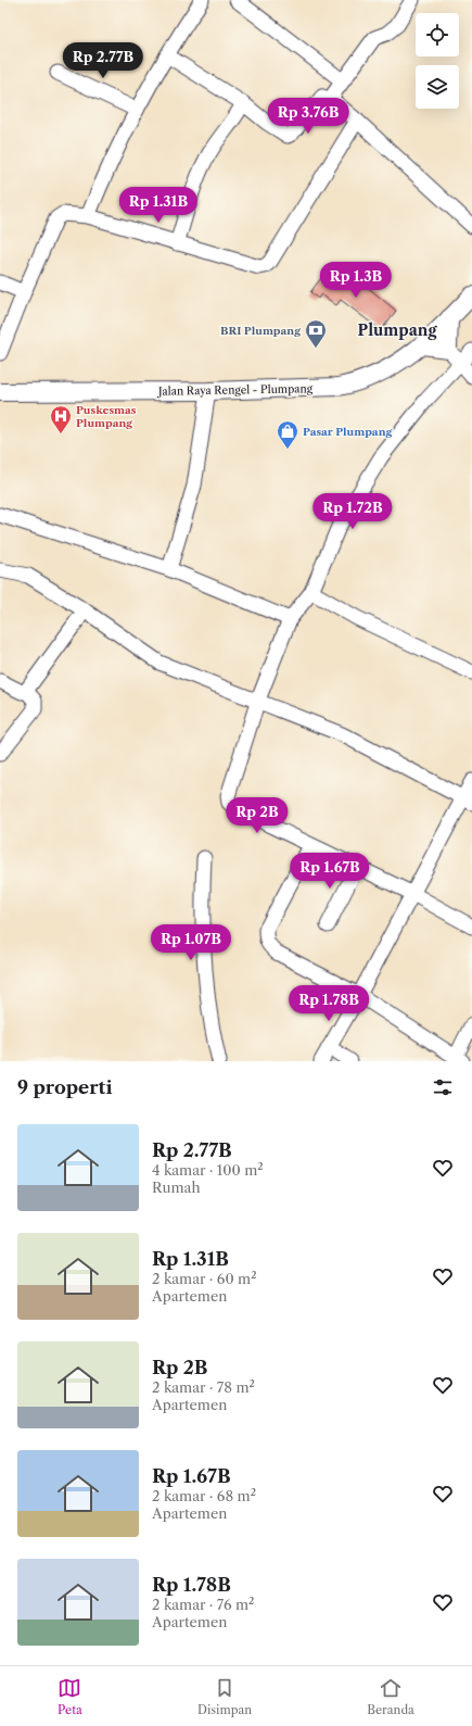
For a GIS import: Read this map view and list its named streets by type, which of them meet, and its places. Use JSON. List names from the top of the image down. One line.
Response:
{"streets":{"main road":["Jalan Raya Rengel - Plumpang"]},"districts":["Plumpang"],"places":{"bank":["BRI Plumpang"],"hospital":["Puskesmas Plumpang"],"shop":["Pasar Plumpang"]},"page":{"price":["Rp 2.77B","Rp 3.76B","Rp 1.31B","Rp 1.3B","Rp 1.72B","Rp 2B","Rp 1.67B","Rp 1.07B","Rp 1.78B"],"heading":"9 properti","list":[{"name":"Rp 2.77B","note":"4 kamar · 100 m² · Rumah"},{"name":"Rp 1.31B","note":"2 kamar · 60 m² · Apartemen"},{"name":"Rp 2B","note":"2 kamar · 78 m² · Apartemen"},{"name":"Rp 1.67B","note":"2 kamar · 68 m² · Apartemen"},{"name":"Rp 1.78B","note":"2 kamar · 76 m² · Apartemen"}],"tabs":["Peta","Disimpan","Beranda"]}}
